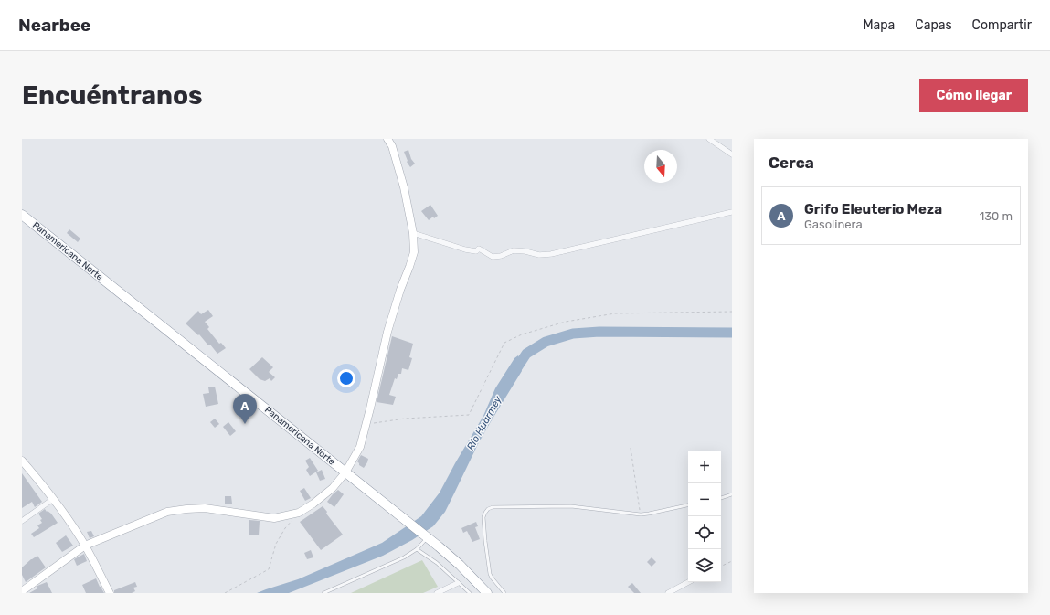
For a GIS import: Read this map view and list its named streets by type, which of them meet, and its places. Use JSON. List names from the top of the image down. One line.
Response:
{"streets":{"highway":["Panamericana Norte"]},"water":["Río Huarmey"],"north":"bottom","page":{"header":"Nearbee","nav":["Mapa","Capas","Compartir"],"buttons":"Cómo llegar","title":"Encuéntranos","heading":"Cerca","list":[{"mark":"A","name":"Grifo Eleuterio Meza","note":"Gasolinera","value":"130 m"}],"pins":"A","map_buttons":["+","−"]}}
